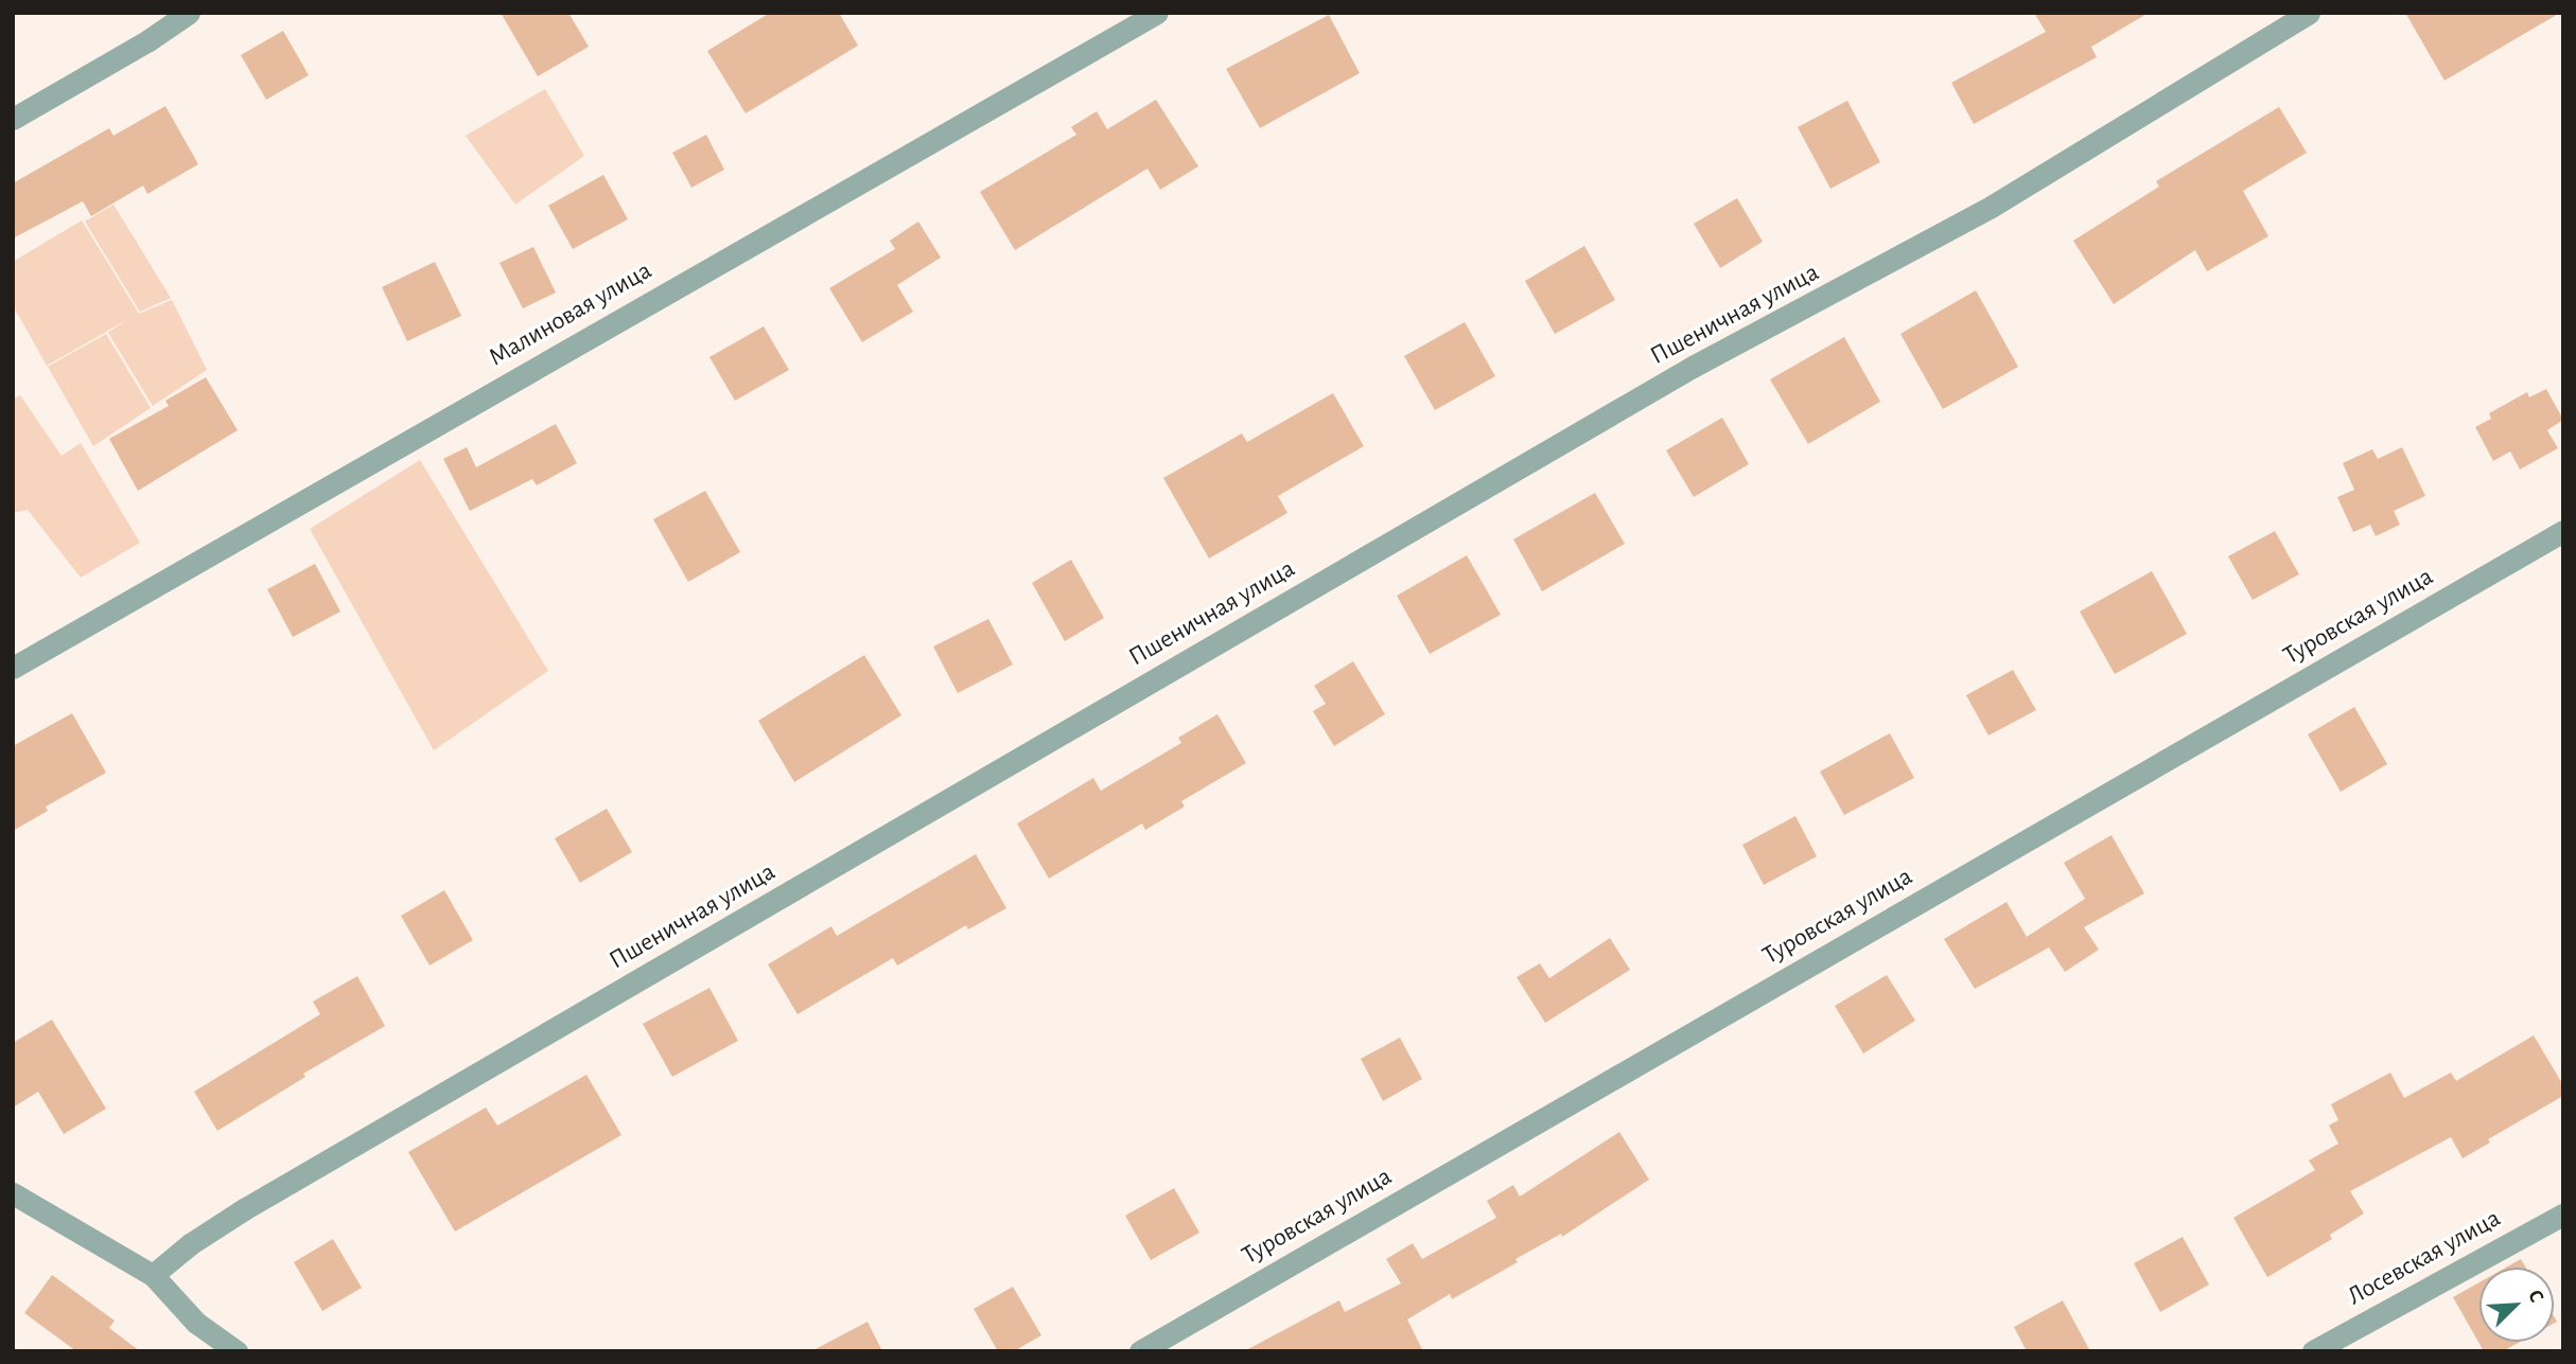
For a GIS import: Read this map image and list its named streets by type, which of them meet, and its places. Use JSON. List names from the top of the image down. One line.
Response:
{"streets":{"street":["Малиновая улица","Пшеничная улица","Туровская улица","Лосевская улица"]},"north":"top right"}
